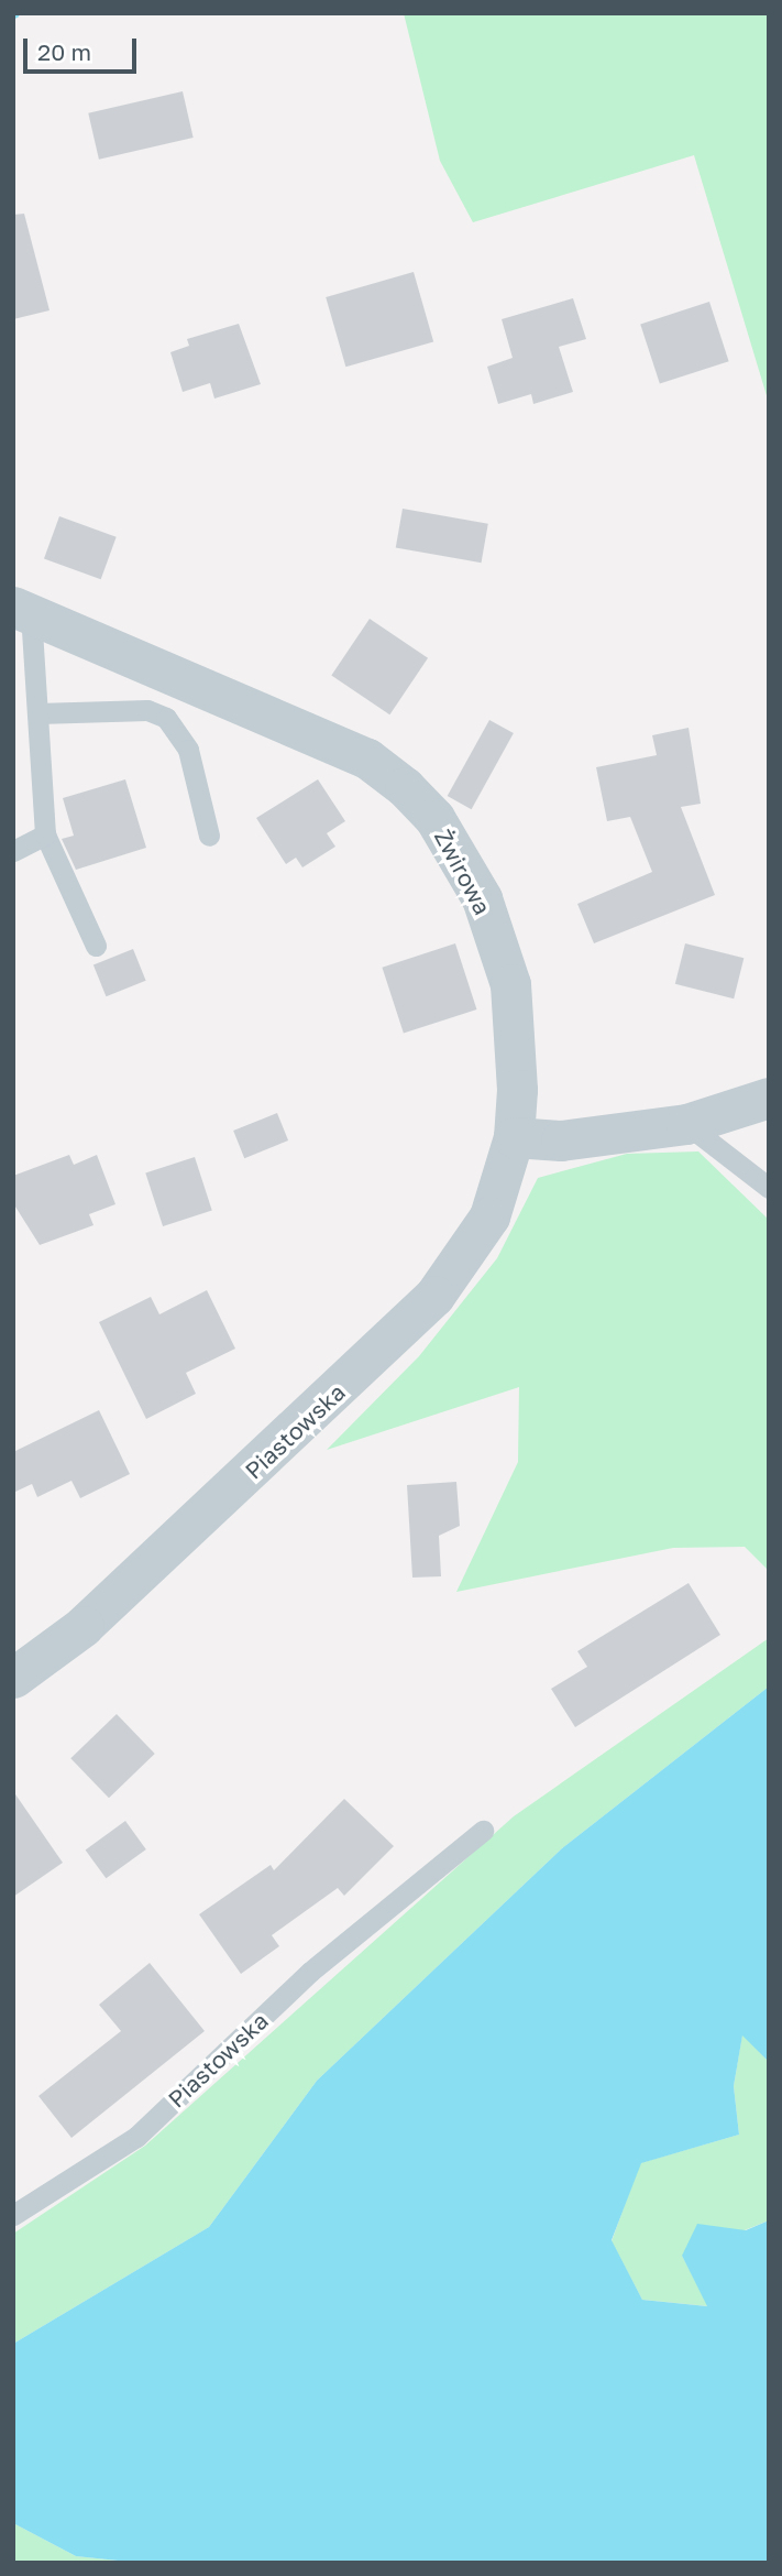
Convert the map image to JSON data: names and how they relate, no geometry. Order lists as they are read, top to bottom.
{
  "streets": {
    "street": ["Żwirowa", "Piastowska"]
  },
  "crossings": [
    ["Żwirowa", "Piastowska"]
  ],
  "scale_bar": "20 m"
}
